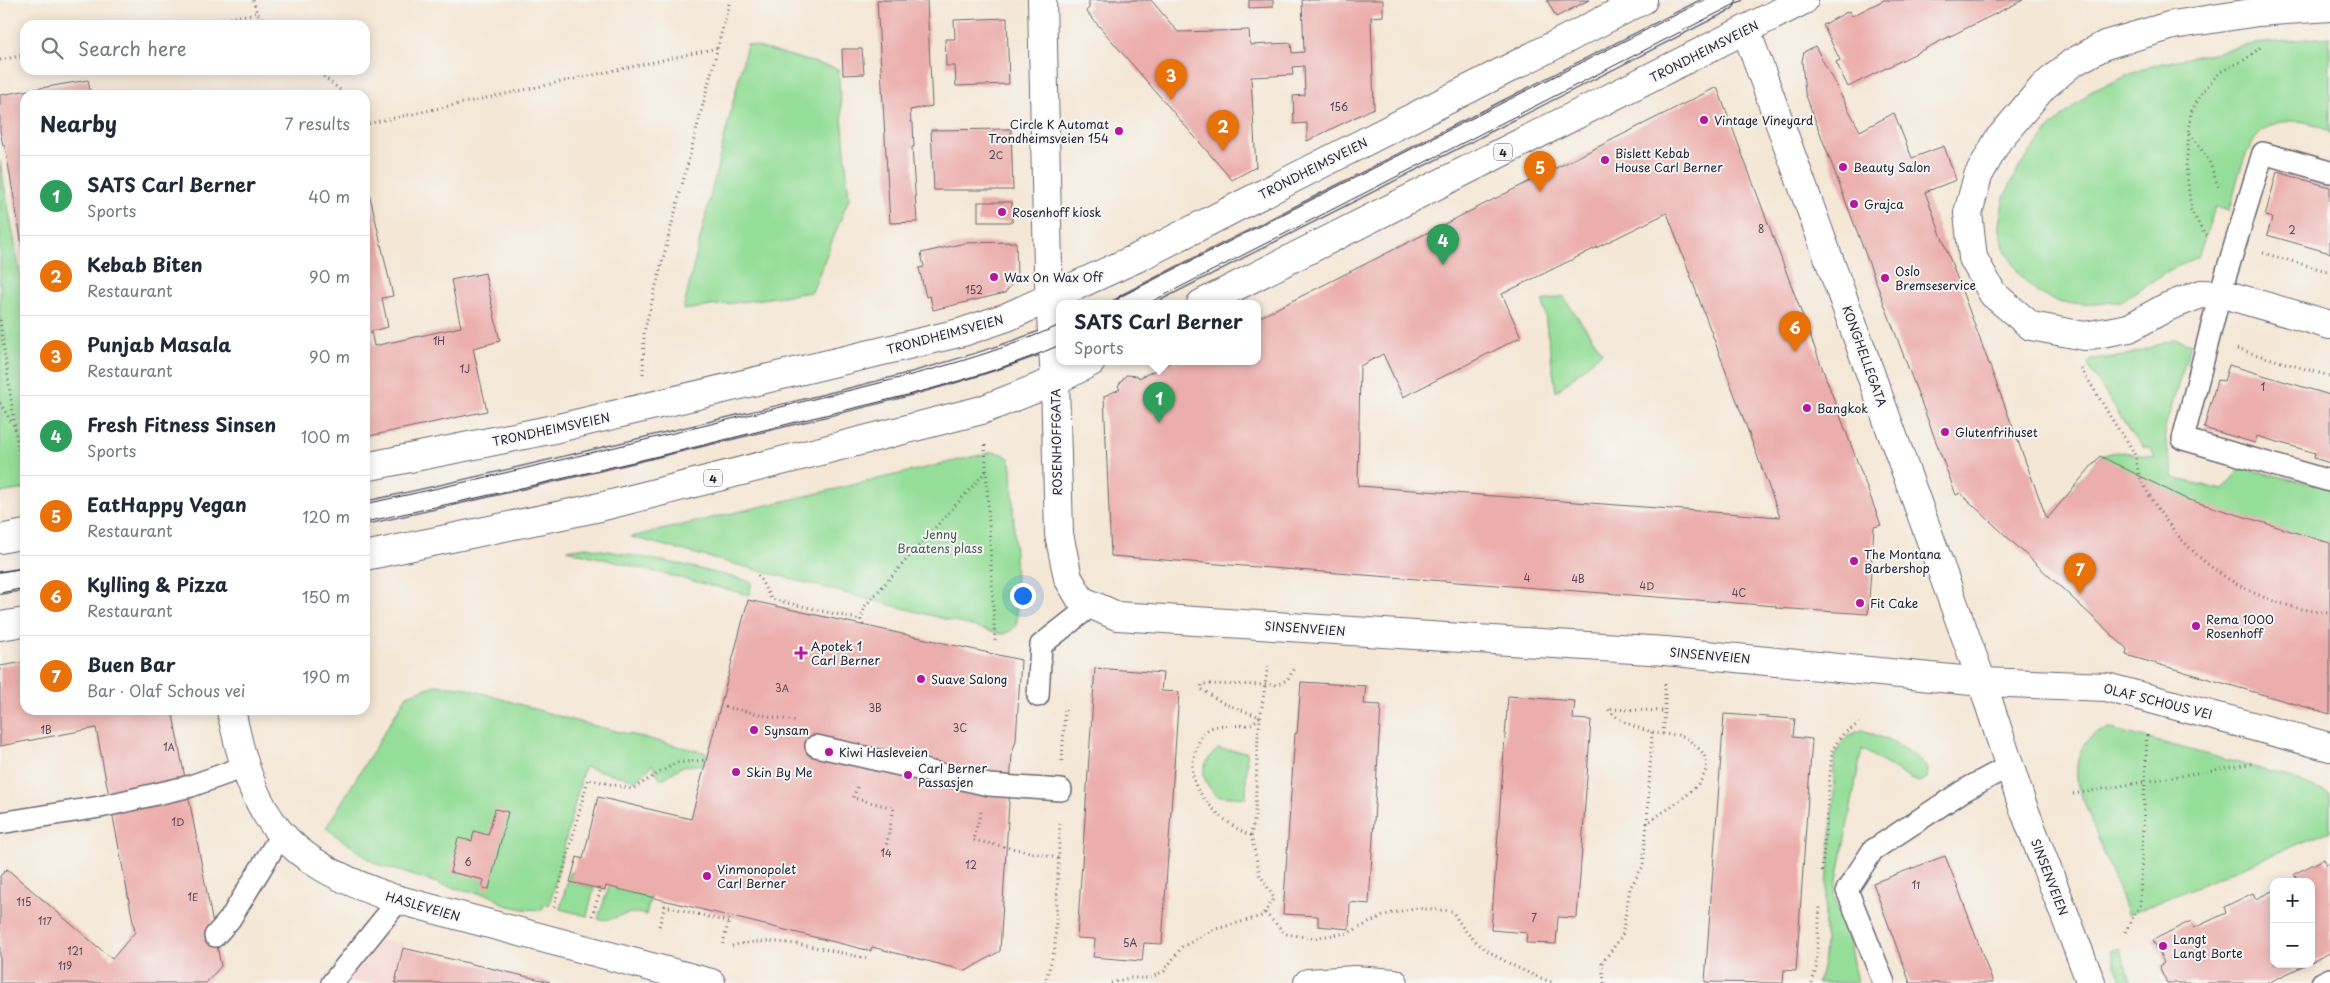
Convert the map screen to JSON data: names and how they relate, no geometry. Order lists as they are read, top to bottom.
{
  "streets": {
    "street": [
      "TRONDHEIMSVEIEN",
      "4",
      "KONGHELLEGATA",
      "ROSENHOFFGATA",
      "SINSENVEIEN",
      "OLAF SCHOUS VEI",
      "HASLEVEIEN"
    ]
  },
  "crossings": [
    ["TRONDHEIMSVEIEN", "KONGHELLEGATA"],
    ["TRONDHEIMSVEIEN", "ROSENHOFFGATA"],
    ["4", "ROSENHOFFGATA"],
    ["KONGHELLEGATA", "SINSENVEIEN"],
    ["KONGHELLEGATA", "OLAF SCHOUS VEI"],
    ["ROSENHOFFGATA", "SINSENVEIEN"],
    ["SINSENVEIEN", "OLAF SCHOUS VEI"]
  ],
  "parks": ["Jenny Braatens plass"],
  "places": {
    "other": [
      "Vintage Vineyard",
      "Circle K Automat Trondheimsveien 154",
      "Bislett Kebab House Carl Berner",
      "Beauty Salon",
      "Grajca",
      "Rosenhoff kiosk",
      "Wax On Wax Off",
      "Oslo Bremseservice",
      "Bangkok",
      "Glutenfrihuset",
      "The Montana Barbershop",
      "Fit Cake",
      "Rema 1000 Rosenhoff",
      "Suave Salong",
      "Synsam",
      "Kiwi Hasleveien",
      "Skin By Me",
      "Carl Berner Passasjen",
      "Vinmonopolet Carl Berner",
      "Langt Langt Borte"
    ],
    "health": ["Apotek 1 Carl Berner"]
  },
  "house_numbers": [
    "156",
    "2C",
    "8",
    "2",
    "152",
    "1H",
    "1J",
    "1",
    "4",
    "4B",
    "4D",
    "4C",
    "3A",
    "3B",
    "3C",
    "1B",
    "1A",
    "1D",
    "14",
    "6",
    "12",
    "11",
    "1E",
    "115",
    "7",
    "117",
    "5A",
    "121",
    "119"
  ],
  "page": {
    "search": "Search here",
    "pins": [
      "3",
      "2",
      "5",
      "4",
      "6",
      "1",
      "7"
    ],
    "heading": ["Nearby", "7 results"],
    "list": [
      {
        "mark": "1",
        "name": "SATS Carl Berner",
        "note": "Sports",
        "value": "40 m"
      },
      {
        "mark": "2",
        "name": "Kebab Biten",
        "note": "Restaurant",
        "value": "90 m"
      },
      {
        "mark": "3",
        "name": "Punjab Masala",
        "note": "Restaurant",
        "value": "90 m"
      },
      {
        "mark": "4",
        "name": "Fresh Fitness Sinsen",
        "note": "Sports",
        "value": "100 m"
      },
      {
        "mark": "5",
        "name": "EatHappy Vegan",
        "note": "Restaurant",
        "value": "120 m"
      },
      {
        "mark": "6",
        "name": "Kylling & Pizza",
        "note": "Restaurant",
        "value": "150 m"
      },
      {
        "mark": "7",
        "name": "Buen Bar",
        "note": "Bar · Olaf Schous vei",
        "value": "190 m"
      }
    ],
    "popup": ["SATS Carl Berner", "Sports"],
    "map_buttons": ["+", "−"]
  }
}
